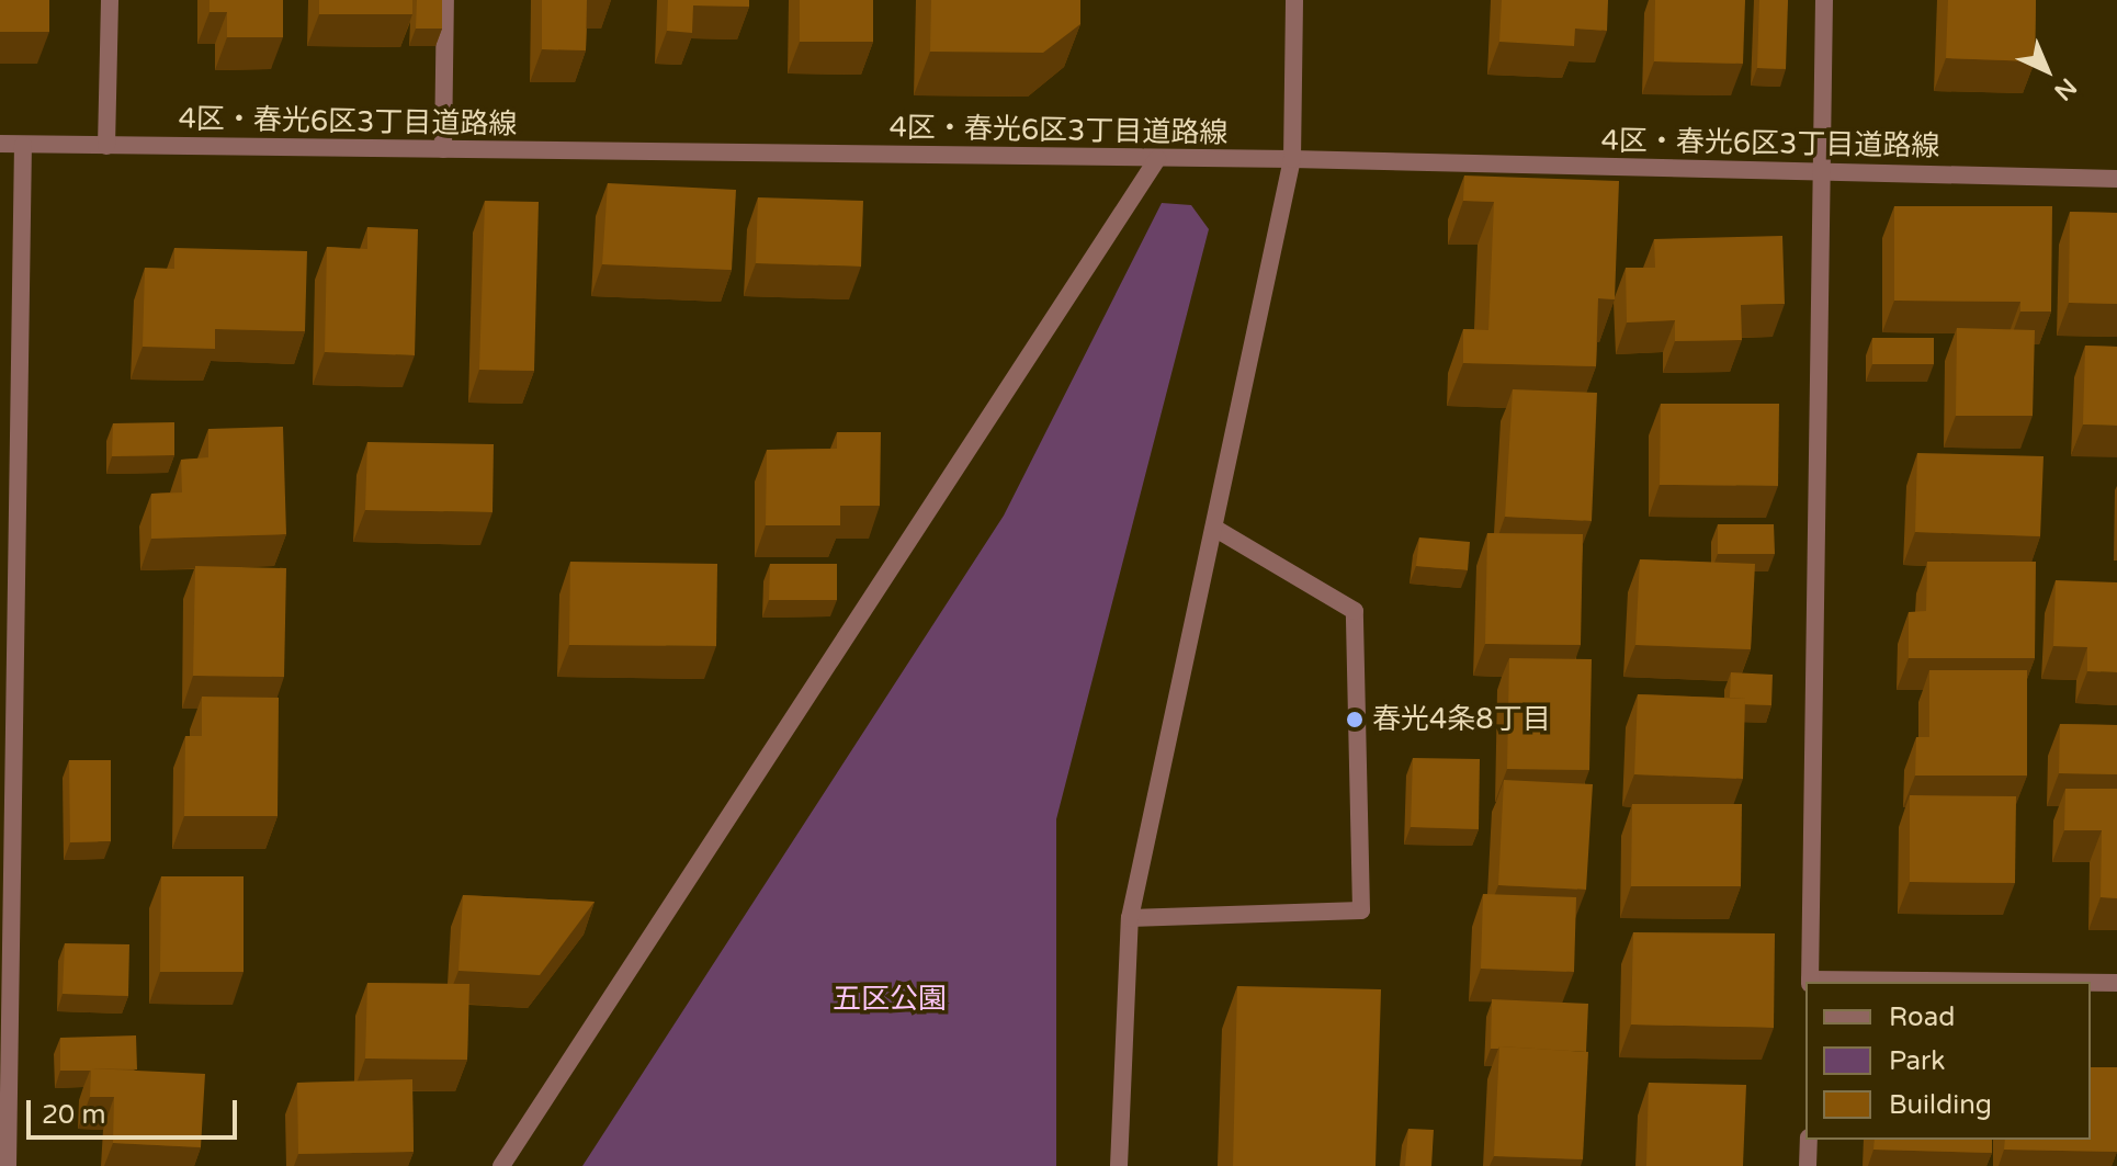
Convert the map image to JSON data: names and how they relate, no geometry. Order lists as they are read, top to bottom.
{
  "streets": {
    "street": ["4区・春光6区3丁目道路線"]
  },
  "parks": ["五区公園"],
  "places": ["春光4条8丁目"],
  "legend": ["Road", "Park", "Building"],
  "scale_bar": "20 m",
  "north": "bottom right"
}
